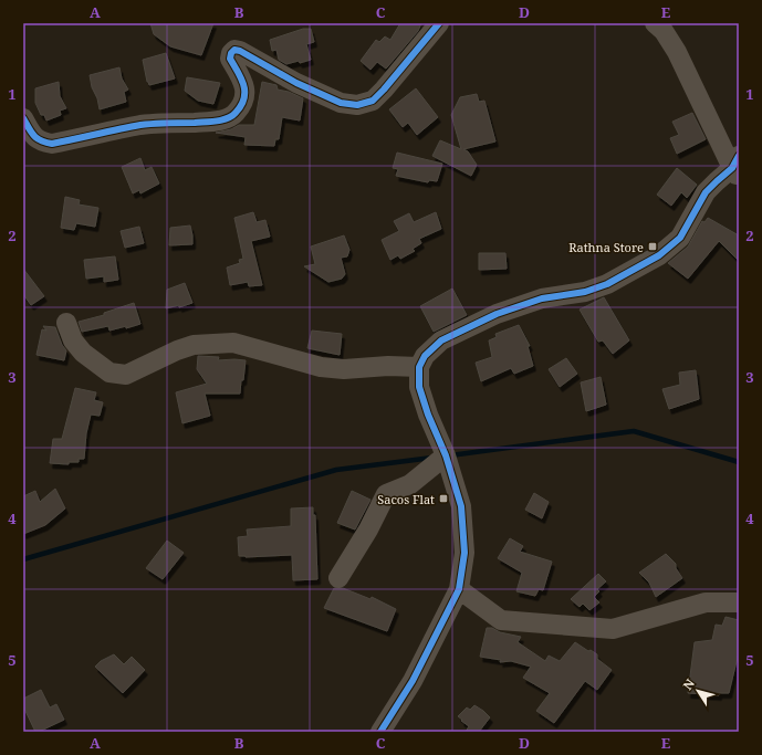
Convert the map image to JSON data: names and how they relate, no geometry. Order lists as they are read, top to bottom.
{
  "places": {
    "transit": ["Rathna Store", "Sacos Flat"]
  },
  "north": "top left",
  "grid": {
    "columns": [
      "A",
      "B",
      "C",
      "D",
      "E"
    ],
    "rows": [
      "1",
      "2",
      "3",
      "4",
      "5"
    ]
  }
}
